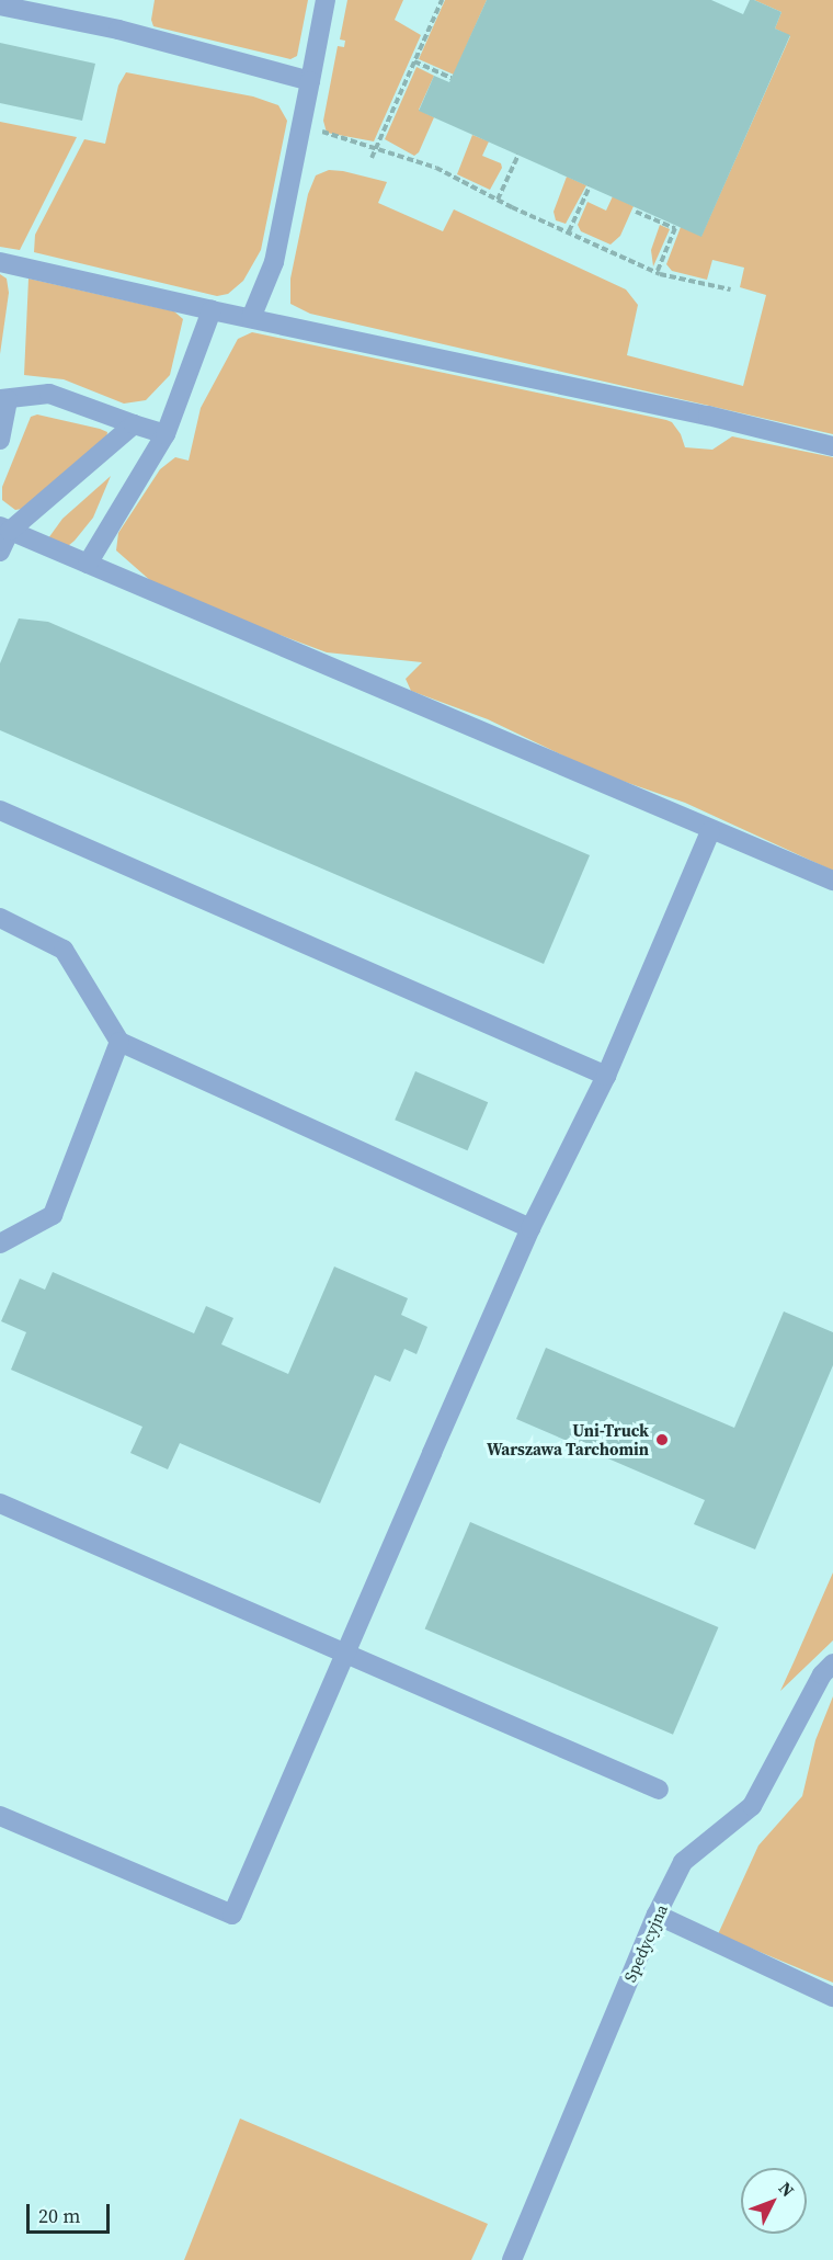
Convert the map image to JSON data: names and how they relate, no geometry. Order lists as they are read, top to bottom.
{
  "streets": {
    "street": ["Spedycyjna"]
  },
  "places": ["Uni-Truck Warszawa Tarchomin"],
  "scale_bar": "20 m",
  "north": "top right"
}
